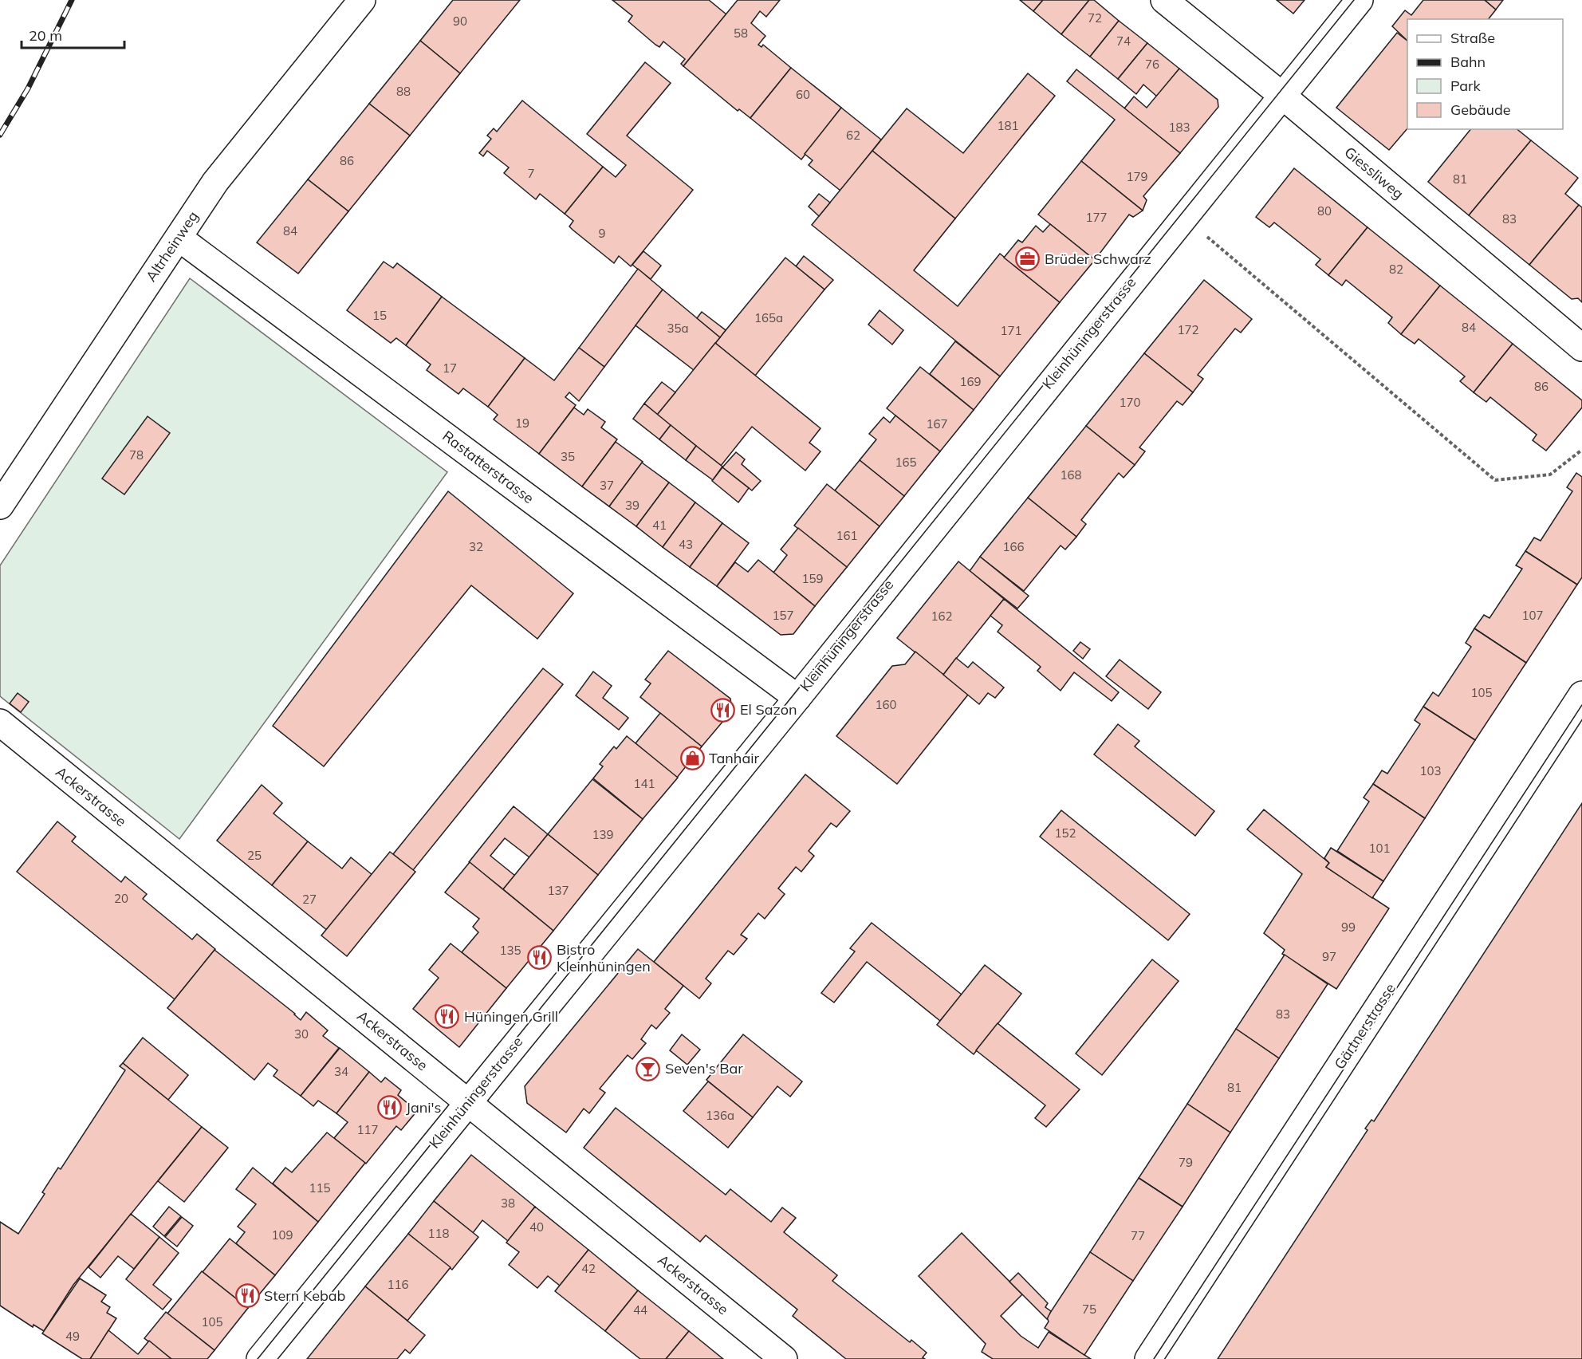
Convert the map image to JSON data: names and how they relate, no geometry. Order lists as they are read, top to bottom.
{
  "streets": {
    "street": [
      "Giessliweg",
      "Altrheinweg",
      "Kleinhüningerstrasse",
      "Rastatterstrasse",
      "Ackerstrasse",
      "Gärtnerstrasse"
    ]
  },
  "crossings": [
    ["Giessliweg", "Kleinhüningerstrasse"],
    ["Altrheinweg", "Rastatterstrasse"],
    ["Kleinhüningerstrasse", "Rastatterstrasse"],
    ["Kleinhüningerstrasse", "Ackerstrasse"]
  ],
  "places": {
    "office": ["Brüder Schwarz"],
    "restaurant": [
      "El Sazon",
      "Bistro Kleinhüningen",
      "Hüningen Grill",
      "Jani's",
      "Stern Kebab"
    ],
    "shop": ["Tanhair"],
    "bar": ["Seven's Bar"]
  },
  "house_numbers": [
    "72",
    "90",
    "58",
    "74",
    "76",
    "88",
    "60",
    "181",
    "183",
    "62",
    "86",
    "7",
    "179",
    "81",
    "80",
    "177",
    "83",
    "84",
    "9",
    "82",
    "15",
    "165a",
    "84",
    "35a",
    "172",
    "171",
    "17",
    "169",
    "86",
    "170",
    "19",
    "167",
    "78",
    "35",
    "165",
    "168",
    "37",
    "39",
    "41",
    "161",
    "43",
    "32",
    "166",
    "159",
    "157",
    "107",
    "162",
    "105",
    "160",
    "103",
    "141",
    "152",
    "139",
    "101",
    "25",
    "137",
    "20",
    "27",
    "99",
    "135",
    "97",
    "83",
    "30",
    "34",
    "81",
    "136a",
    "117",
    "79",
    "115",
    "38",
    "40",
    "118",
    "109",
    "77",
    "42",
    "116",
    "75",
    "44",
    "105",
    "49"
  ],
  "legend": [
    "Straße",
    "Bahn",
    "Park",
    "Gebäude"
  ],
  "scale_bar": "20 m"
}
